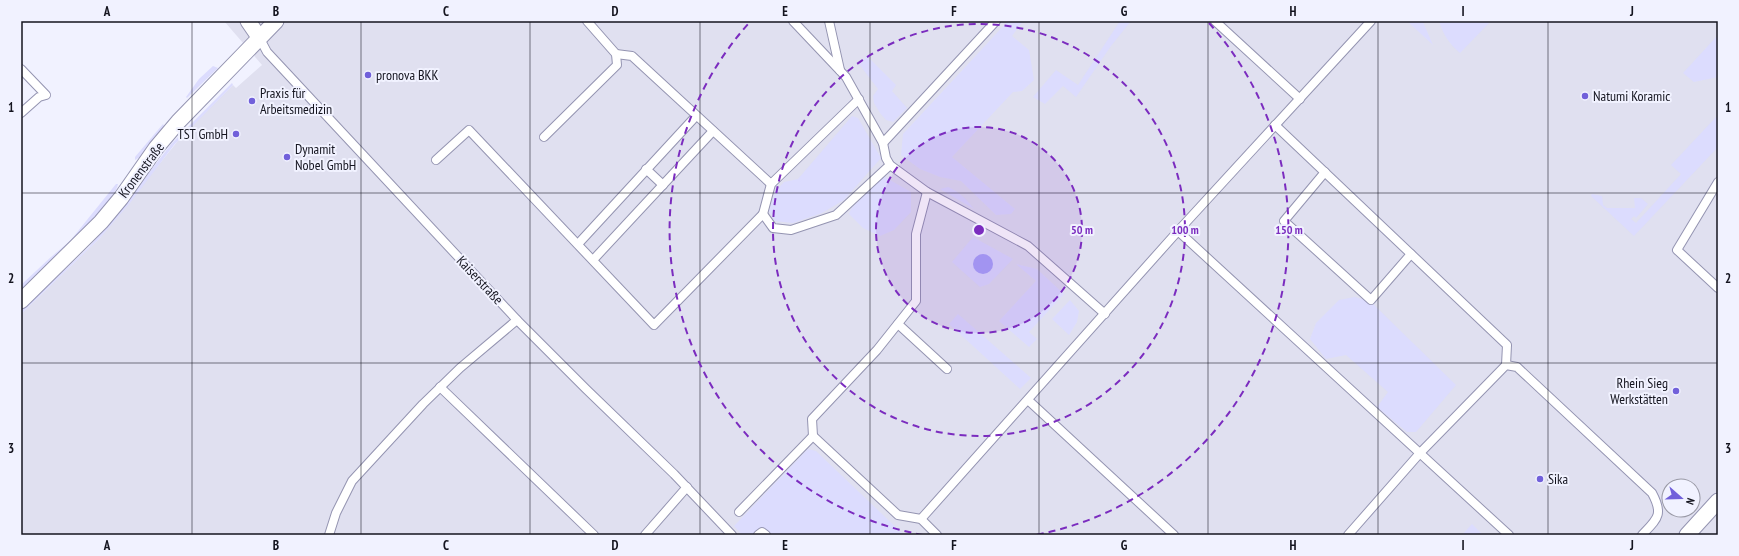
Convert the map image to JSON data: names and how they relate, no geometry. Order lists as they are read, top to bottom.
{
  "streets": {
    "street": ["Kronenstraße", "Kaiserstraße"]
  },
  "crossings": [
    ["Kronenstraße", "Kaiserstraße"]
  ],
  "places": [
    "pronova BKK",
    "Natumi Koramic",
    "Praxis für Arbeitsmedizin",
    "TST GmbH",
    "Dynamit Nobel GmbH",
    "Rhein Sieg Werkstätten",
    "Sika"
  ],
  "north": "right",
  "grid": {
    "columns": [
      "A",
      "B",
      "C",
      "D",
      "E",
      "F",
      "G",
      "H",
      "I",
      "J"
    ],
    "rows": ["1", "2", "3"]
  },
  "rings": ["50 m", "100 m", "150 m"]
}
